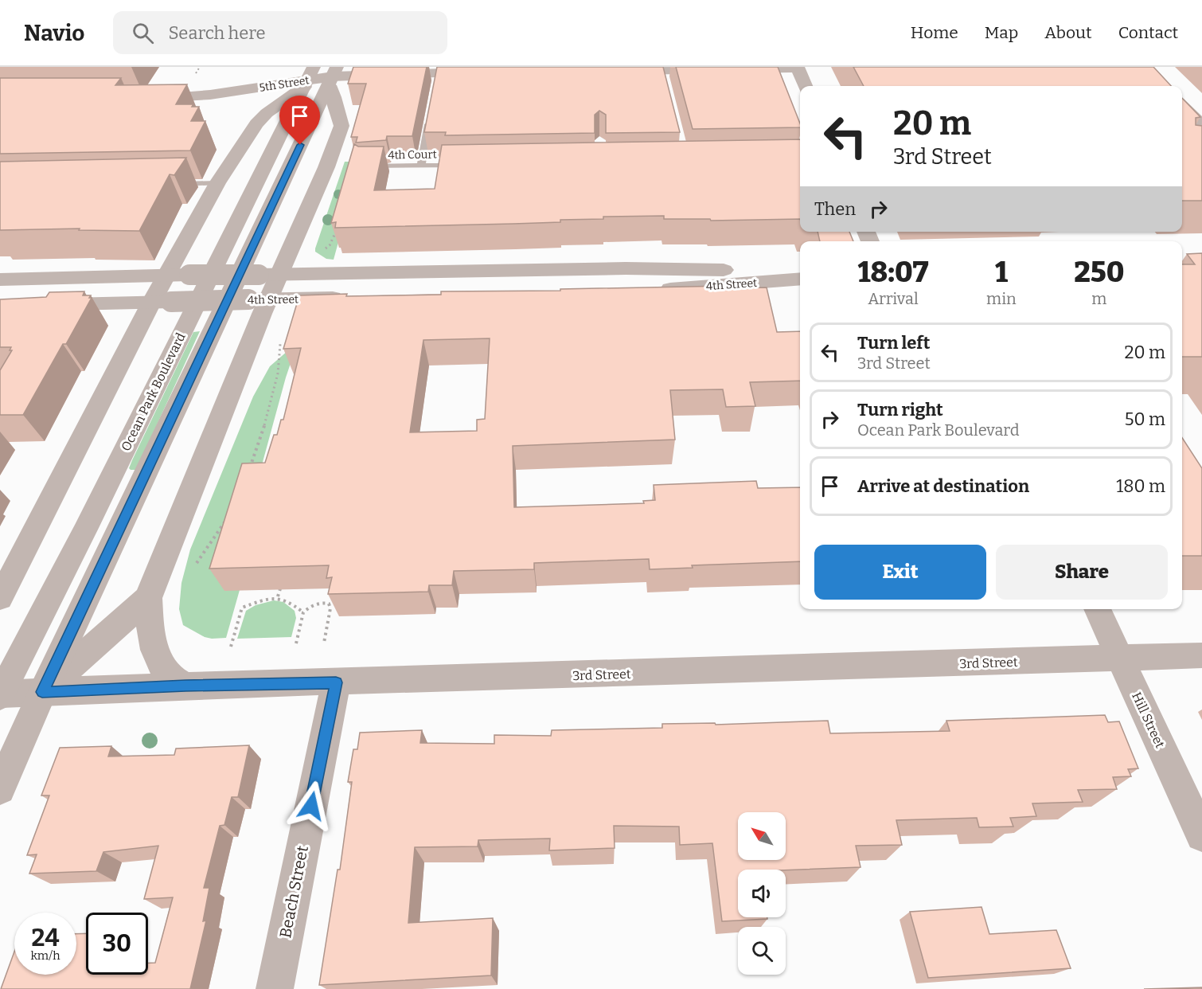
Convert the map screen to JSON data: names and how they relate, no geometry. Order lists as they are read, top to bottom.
{
  "streets": {
    "street": [
      "5th Street",
      "4th Street",
      "Ocean Park Boulevard",
      "3rd Street",
      "Hill Street",
      "Beach Street"
    ],
    "lane": ["4th Court"]
  },
  "crossings": [
    ["5th Street", "Ocean Park Boulevard"],
    ["4th Street", "Ocean Park Boulevard"],
    ["Ocean Park Boulevard", "3rd Street"],
    ["3rd Street", "Hill Street"],
    ["3rd Street", "Beach Street"]
  ],
  "north": "top left",
  "page": {
    "header": "Navio",
    "search": "Search here",
    "nav": [
      "Home",
      "Map",
      "About",
      "Contact"
    ],
    "turn": ["20 m", "3rd Street"],
    "then": "Then",
    "eta": [
      "18:07",
      "Arrival",
      "1",
      "min",
      "250",
      "m"
    ],
    "list": [
      {
        "name": "Turn left",
        "note": "3rd Street",
        "value": "20 m"
      },
      {
        "name": "Turn right",
        "note": "Ocean Park Boulevard",
        "value": "50 m"
      },
      {
        "name": "Arrive at destination",
        "value": "180 m"
      }
    ],
    "buttons": ["Exit", "Share"],
    "speed": "24 km/h",
    "limit": "30"
  }
}
